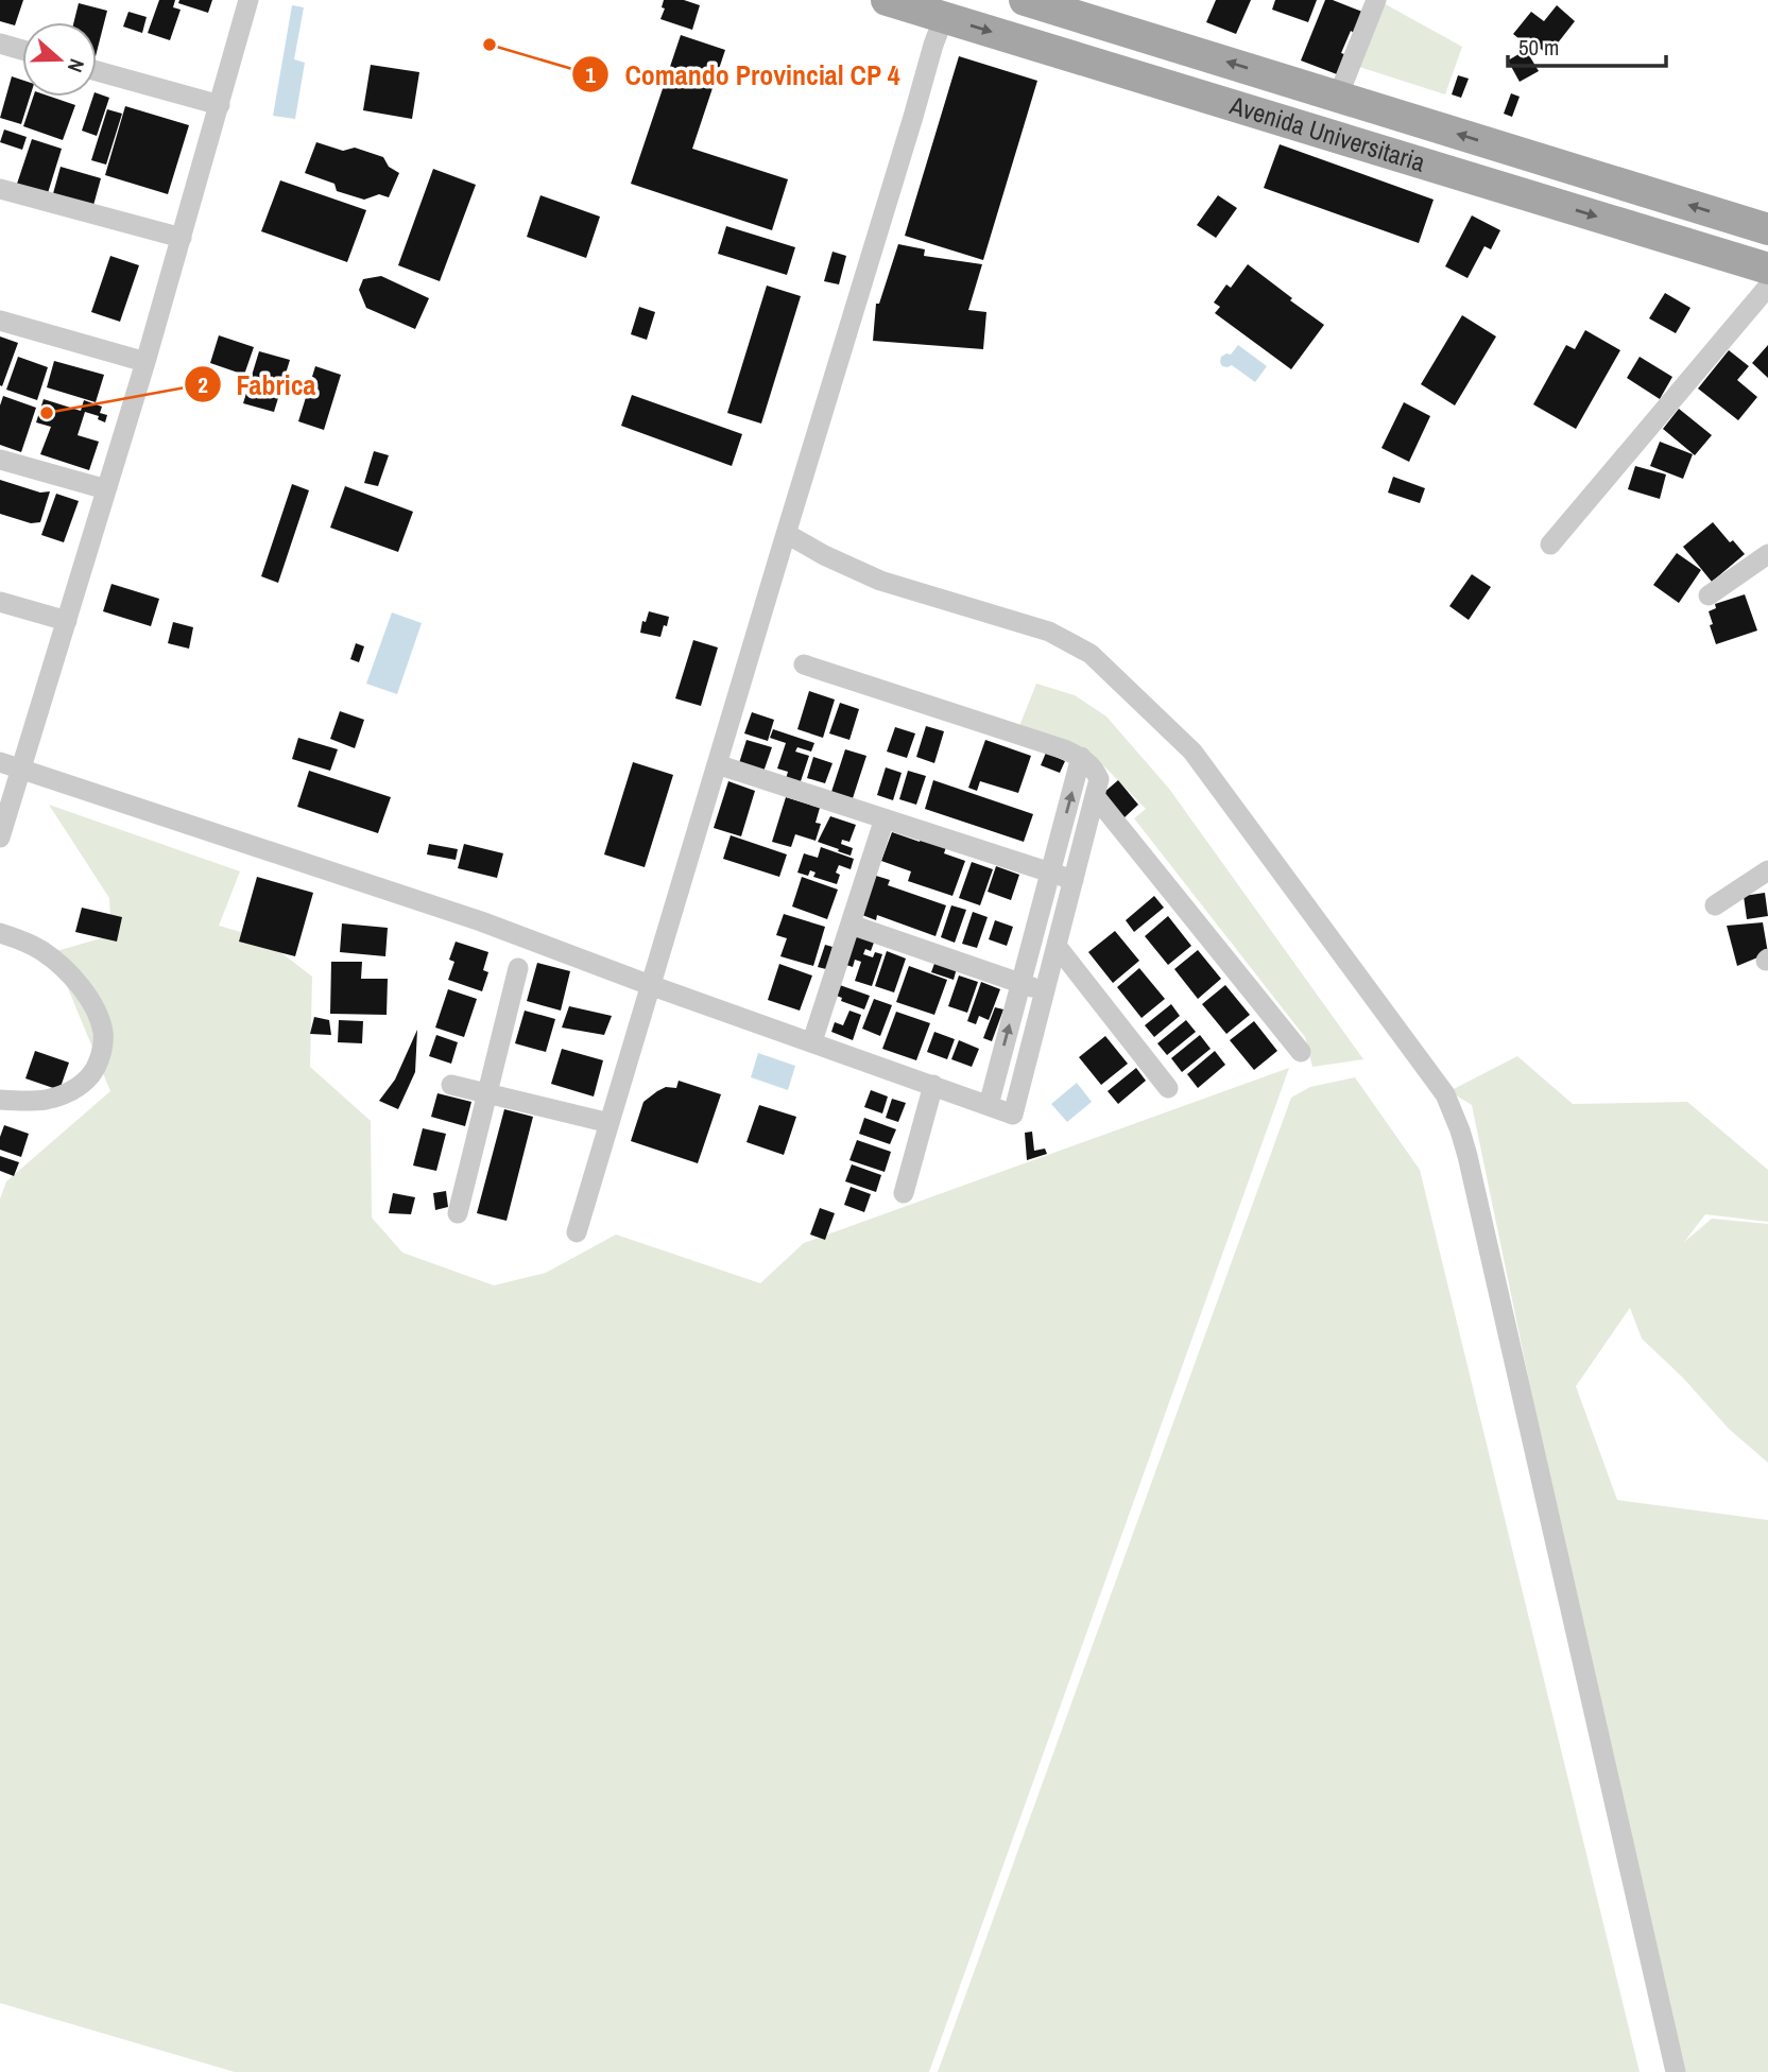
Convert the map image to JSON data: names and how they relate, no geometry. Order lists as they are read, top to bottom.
{
  "streets": {
    "main road": ["Avenida Universitaria"]
  },
  "places": ["Comando Provincial CP 4", "Fabrica"],
  "scale_bar": "50 m",
  "north": "right"
}
